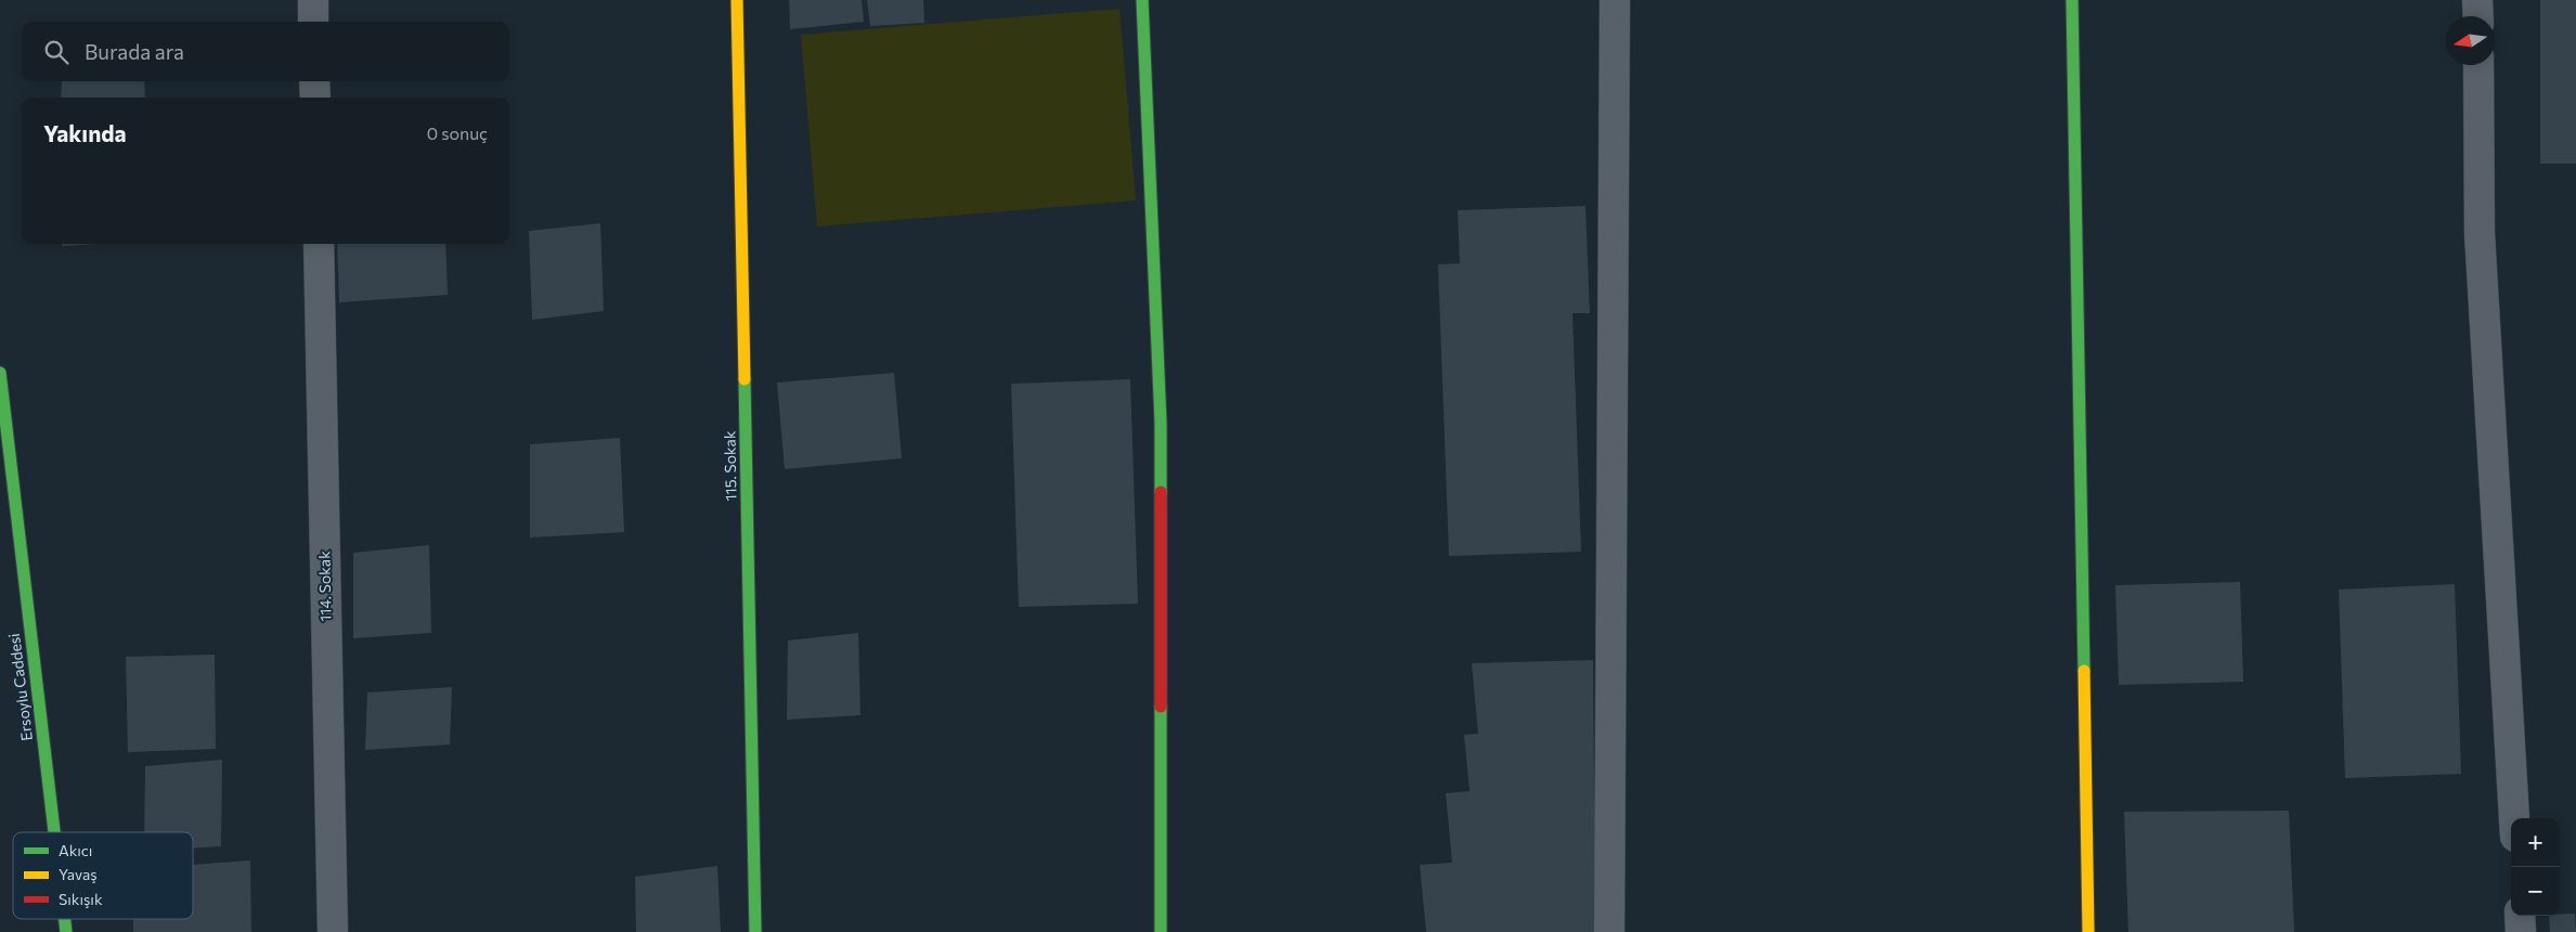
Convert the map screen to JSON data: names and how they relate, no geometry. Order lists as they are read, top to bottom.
{
  "streets": {
    "street": ["115. Sokak", "114. Sokak", "Ersoylu Caddesi"]
  },
  "legend": ["Akıcı", "Yavaş", "Sıkışık"],
  "north": "left",
  "page": {
    "search": "Burada ara",
    "heading": ["Yakında", "0 sonuç"],
    "map_buttons": ["+", "−"]
  }
}
